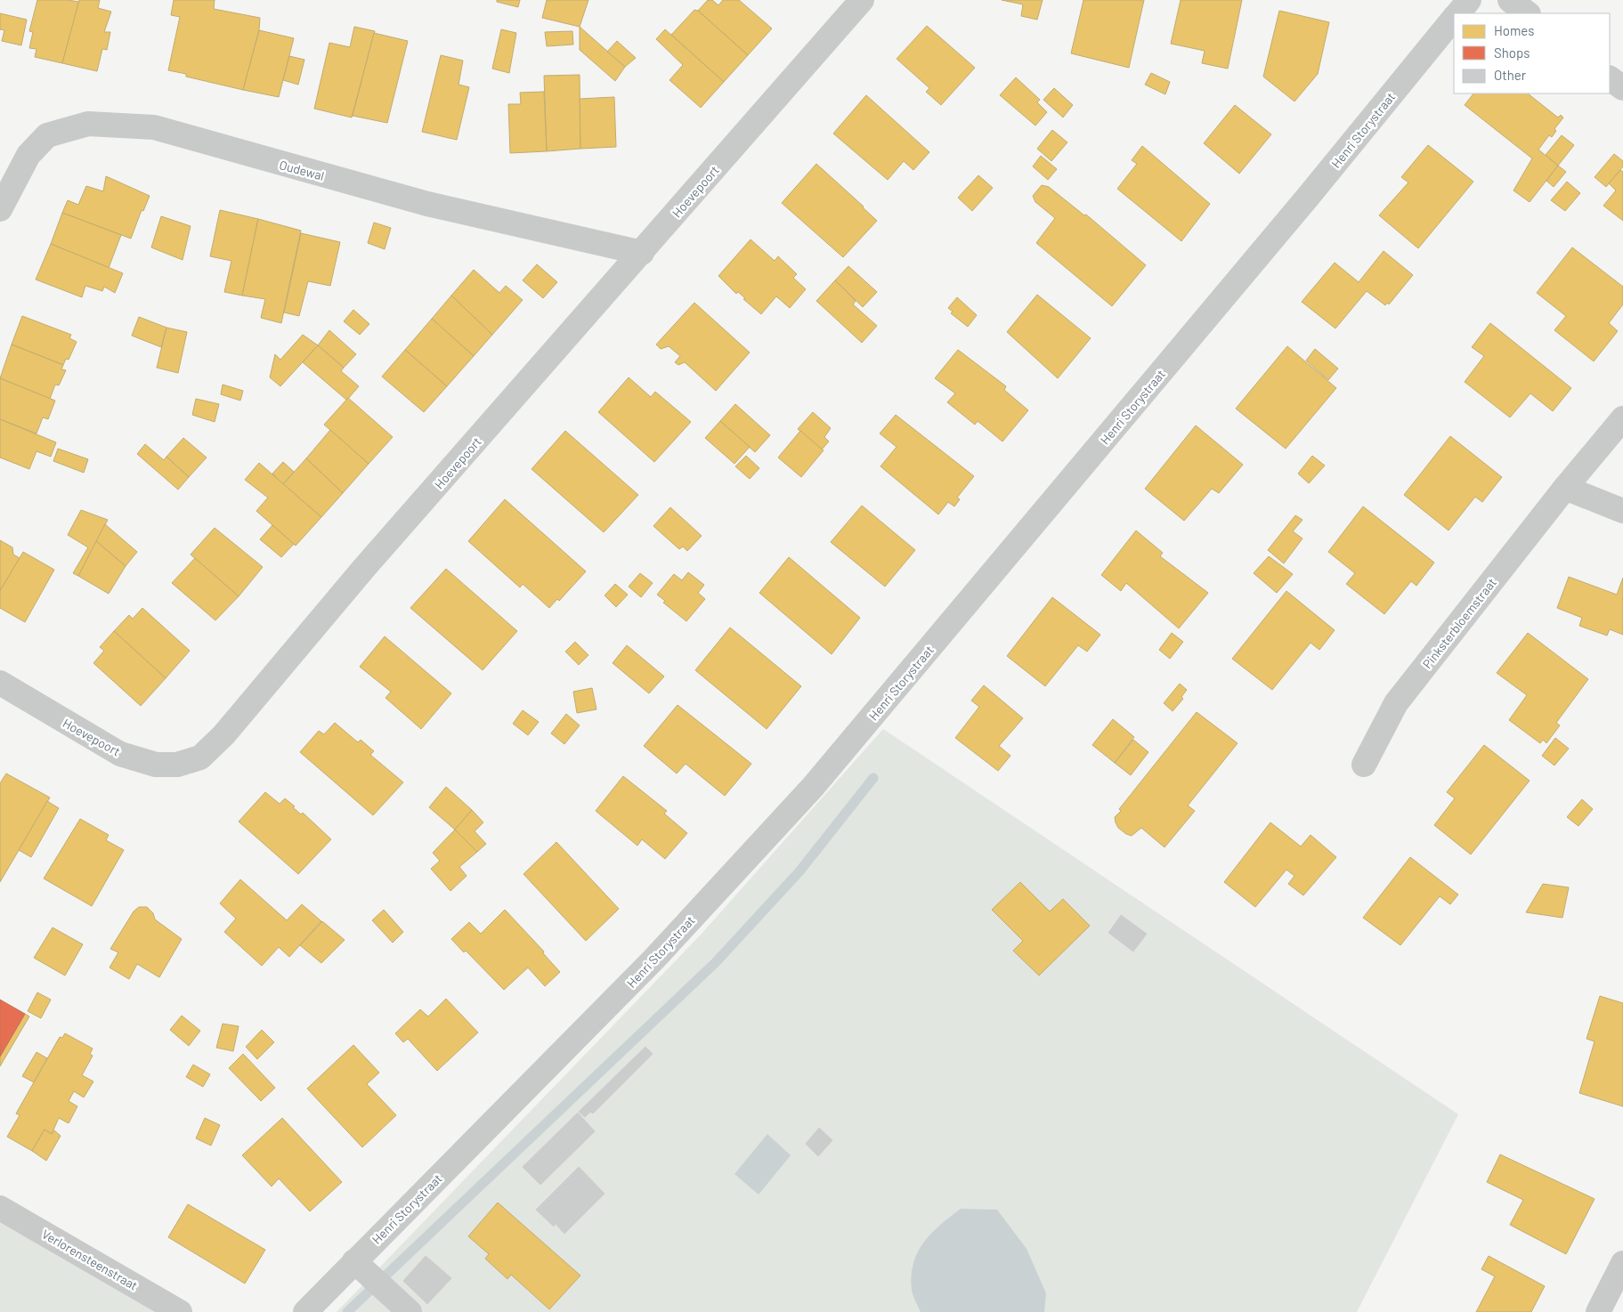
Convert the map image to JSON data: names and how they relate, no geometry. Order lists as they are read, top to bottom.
{
  "streets": {
    "street": [
      "Henri Storystraat",
      "Oudewal",
      "Hoevepoort",
      "Pinksterbloemstraat",
      "Verlorensteenstraat"
    ]
  },
  "crossings": [
    ["Oudewal", "Hoevepoort"]
  ],
  "legend": ["Homes", "Shops", "Other"]
}
